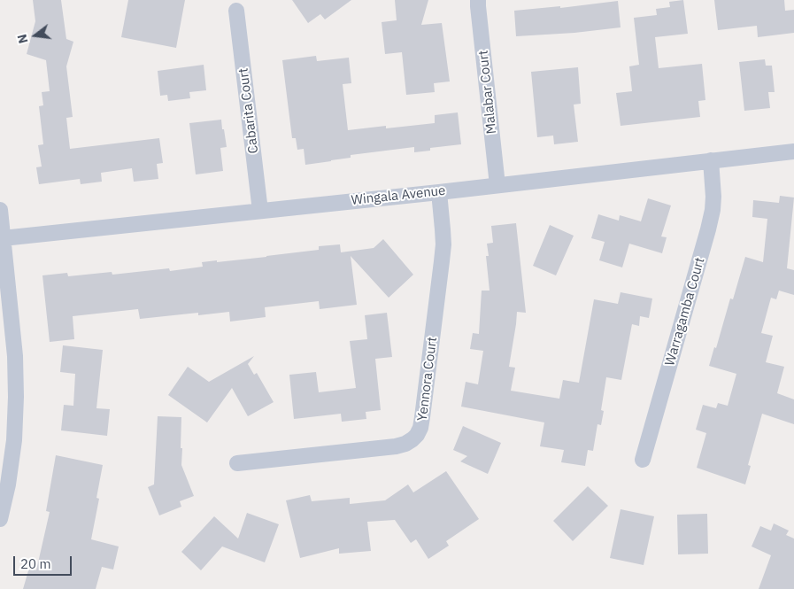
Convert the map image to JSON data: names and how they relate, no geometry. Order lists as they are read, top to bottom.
{
  "streets": {
    "street": [
      "Malabar Court",
      "Cabarita Court",
      "Wingala Avenue",
      "Warragamba Court",
      "Yennora Court"
    ]
  },
  "crossings": [
    ["Malabar Court", "Wingala Avenue"],
    ["Cabarita Court", "Wingala Avenue"],
    ["Wingala Avenue", "Warragamba Court"],
    ["Wingala Avenue", "Yennora Court"]
  ],
  "scale_bar": "20 m",
  "north": "left"
}
